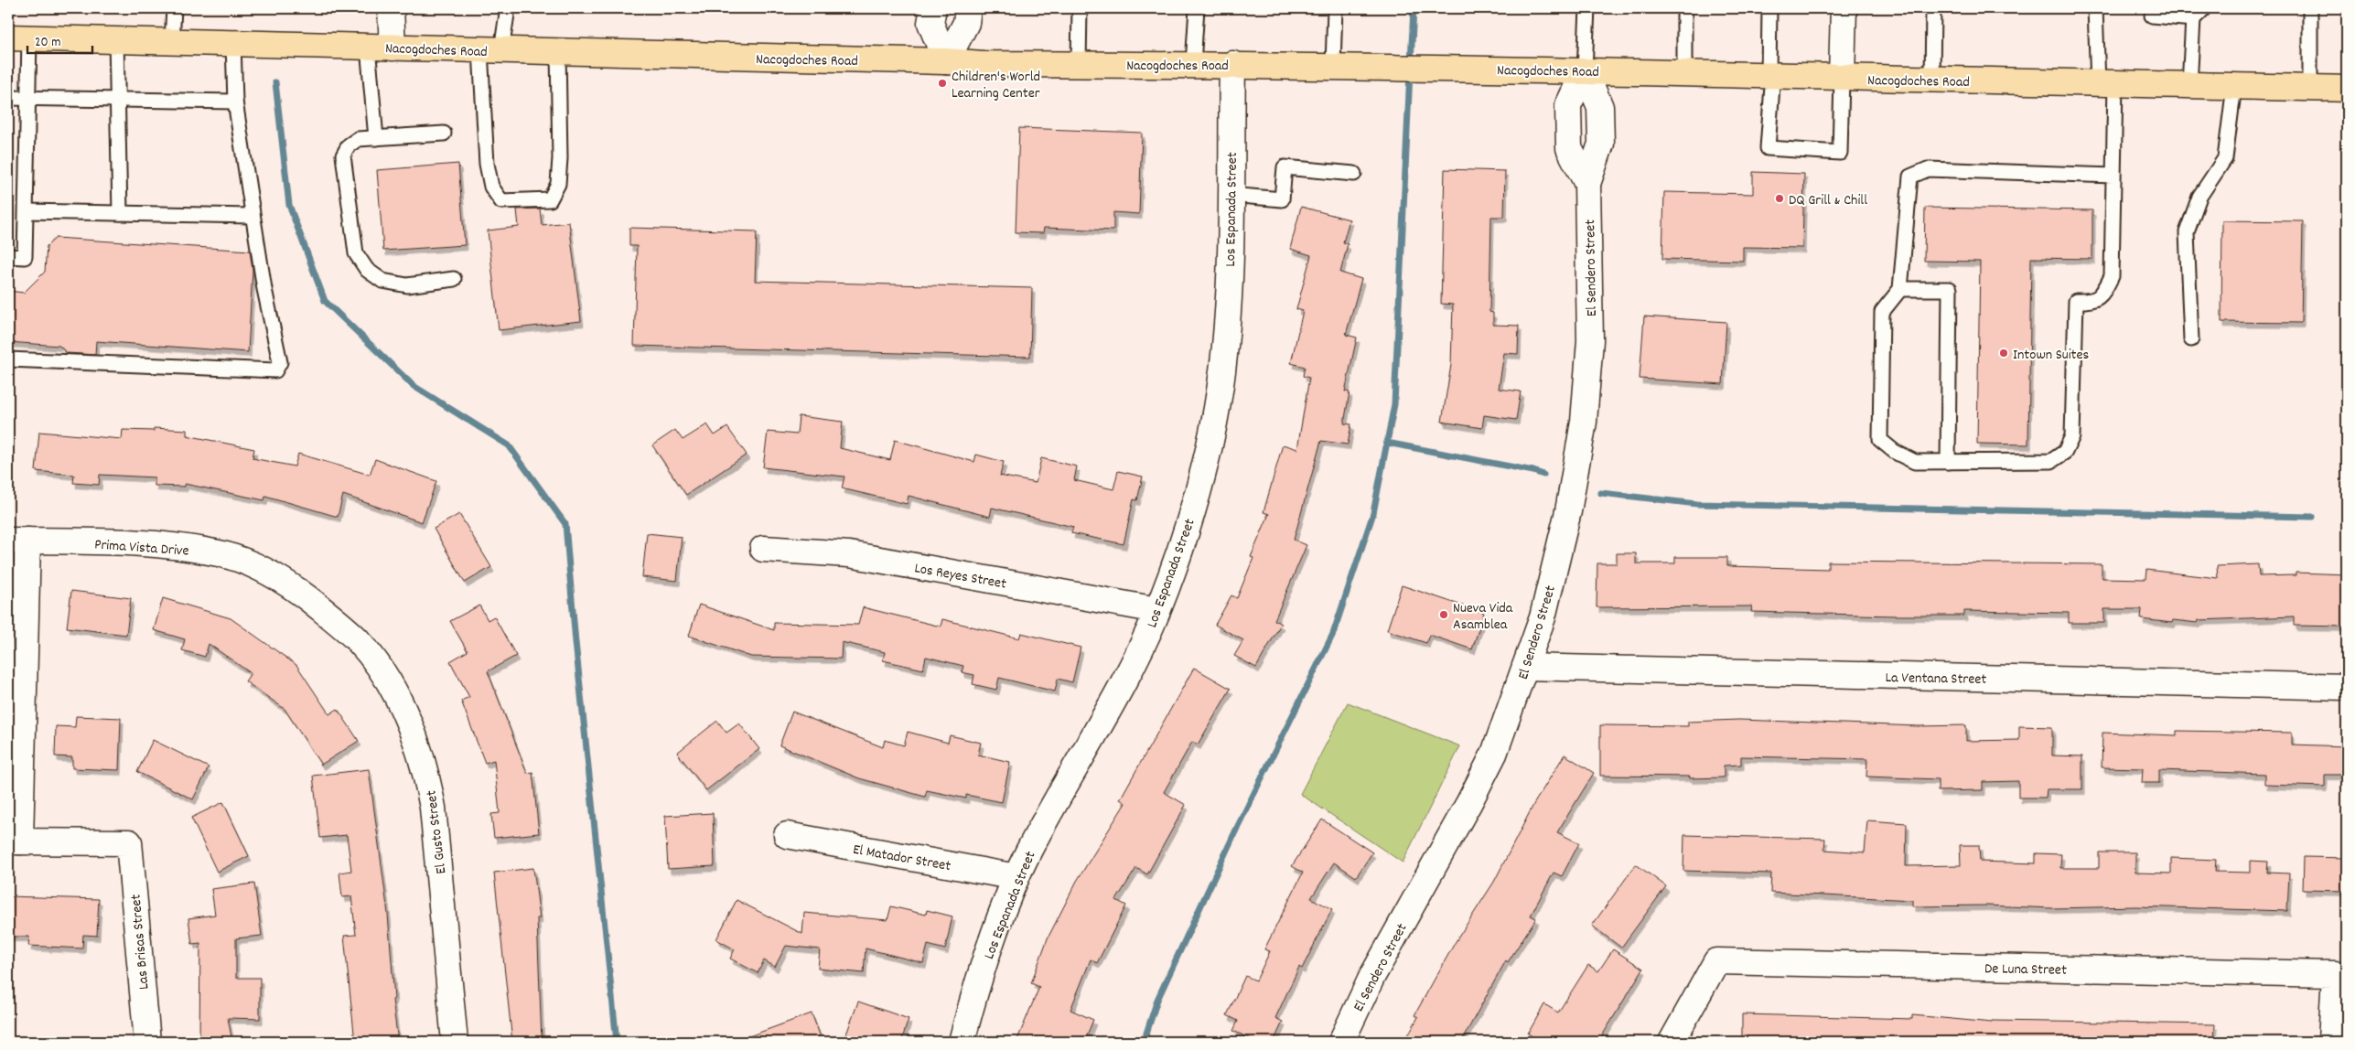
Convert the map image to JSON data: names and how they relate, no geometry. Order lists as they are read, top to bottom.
{
  "streets": {
    "main road": ["Nacogdoches Road"],
    "street": [
      "Los Espanada Street",
      "El Sendero Street",
      "Prima Vista Drive",
      "Los Reyes Street",
      "La Ventana Street",
      "El Gusto Street",
      "El Matador Street",
      "Las Brisas Street",
      "De Luna Street"
    ]
  },
  "crossings": [
    ["Nacogdoches Road", "Los Espanada Street"],
    ["Nacogdoches Road", "El Sendero Street"],
    ["Los Espanada Street", "Los Reyes Street"],
    ["Los Espanada Street", "El Matador Street"],
    ["El Sendero Street", "La Ventana Street"],
    ["Prima Vista Drive", "El Gusto Street"]
  ],
  "places": [
    "Children's World Learning Center",
    "DQ Grill & Chill",
    "Intown Suites",
    "Nueva Vida Asamblea"
  ],
  "scale_bar": "20 m"
}
